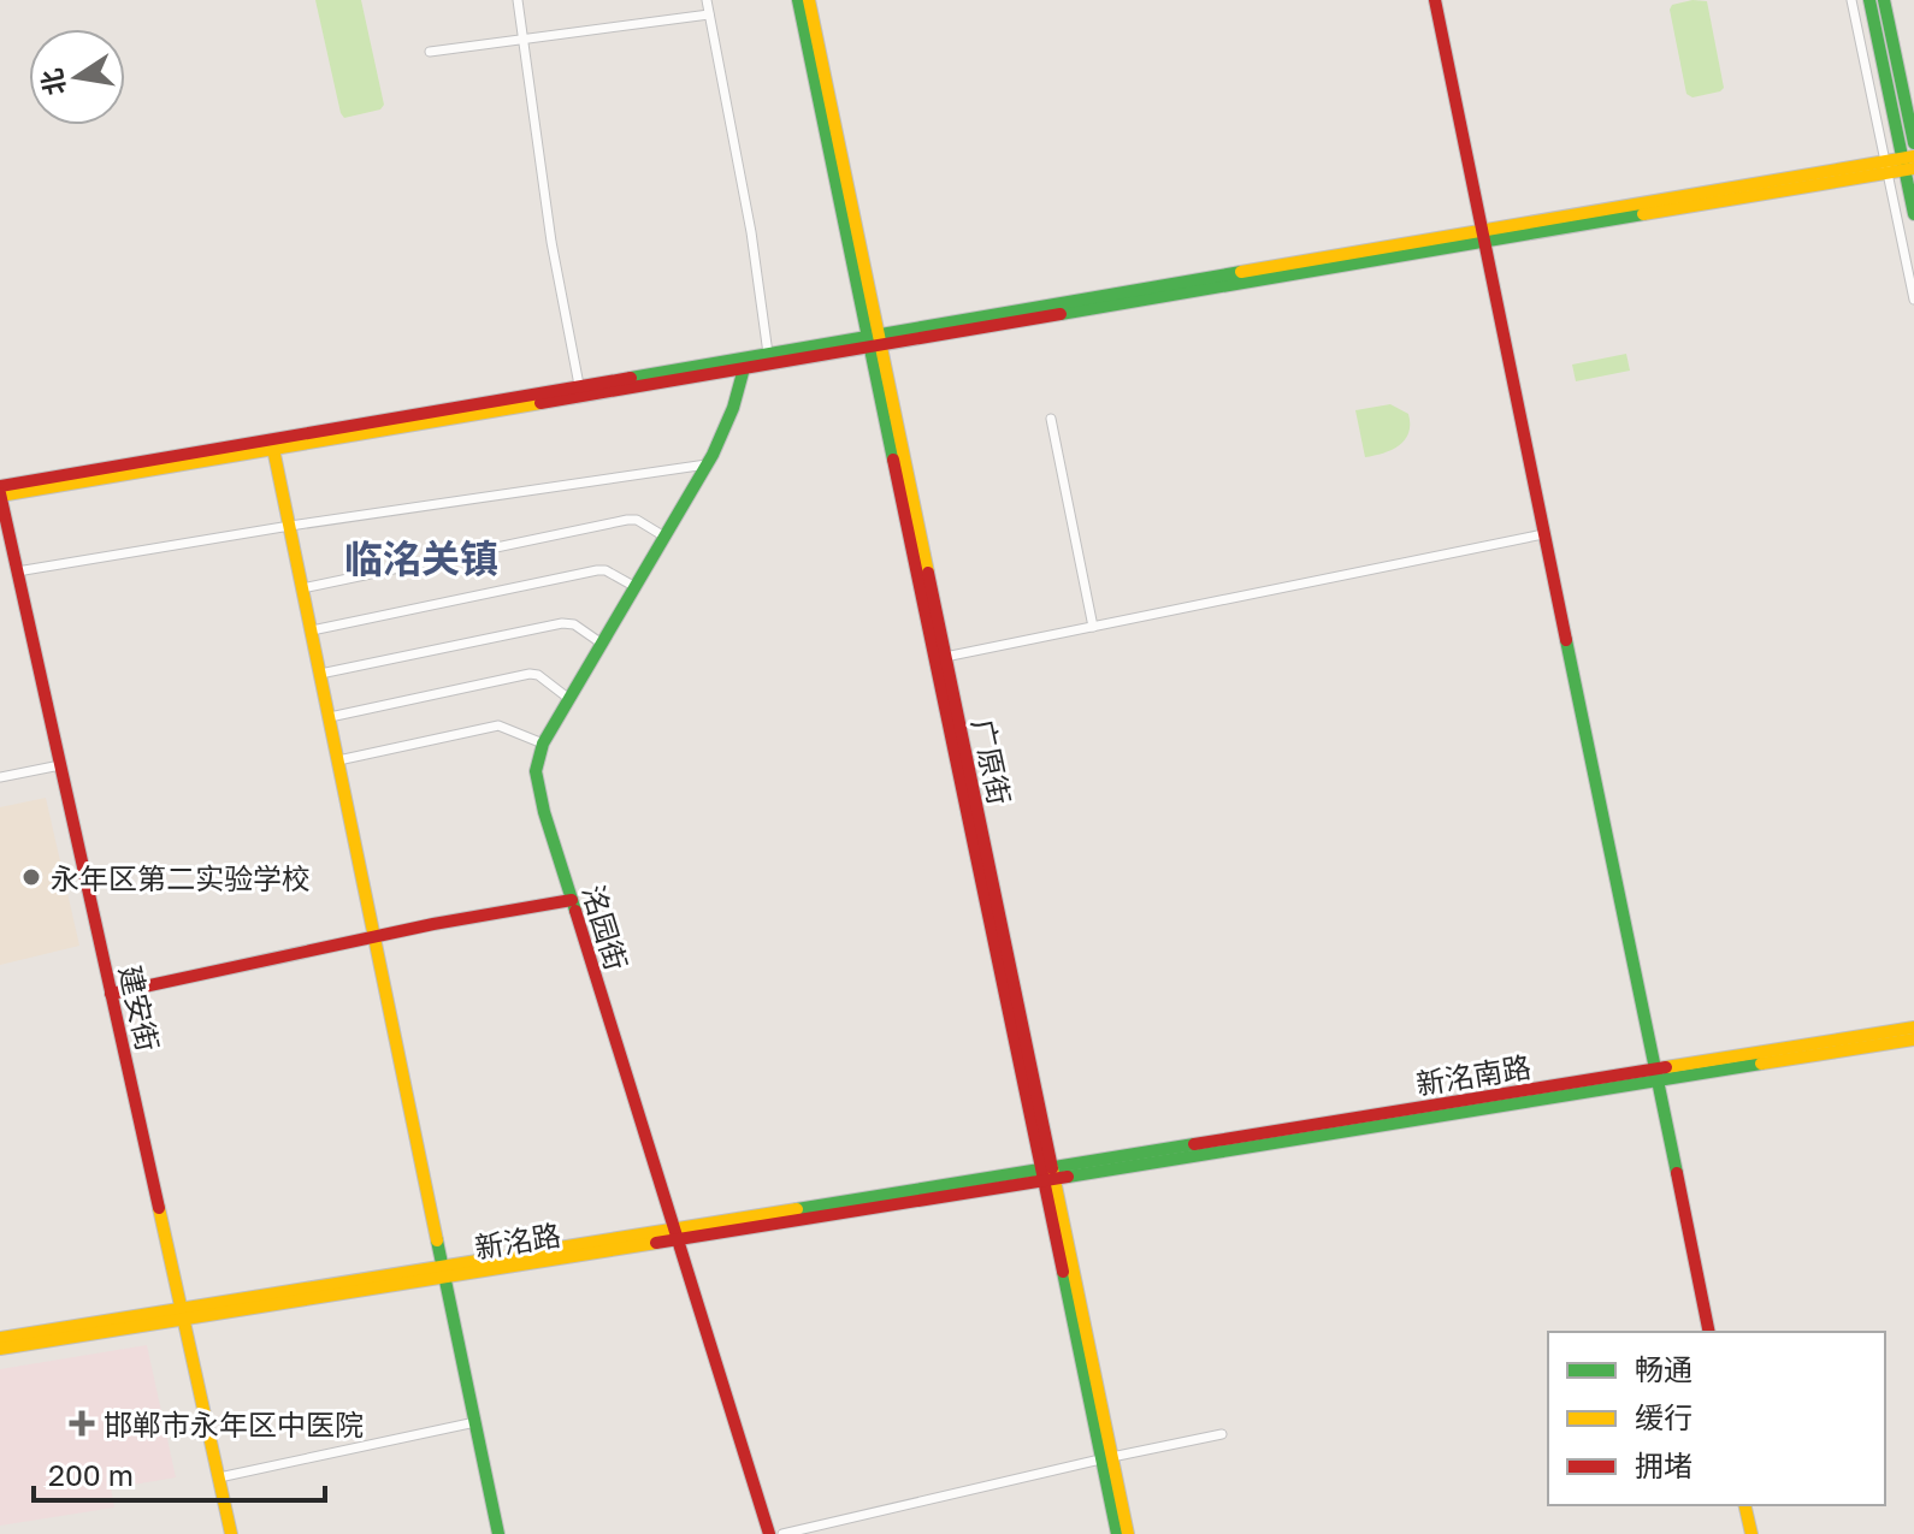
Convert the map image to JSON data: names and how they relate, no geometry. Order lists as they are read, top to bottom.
{
  "streets": {
    "street": [
      "广原街",
      "洺园街",
      "建安街",
      "新洺南路",
      "新洺路"
    ]
  },
  "crossings": [
    ["广原街", "新洺南路"],
    ["广原街", "新洺路"],
    ["洺园街", "新洺路"],
    ["建安街", "新洺路"],
    ["新洺南路", "新洺路"]
  ],
  "districts": ["临洺关镇"],
  "places": {
    "other": ["永年区第二实验学校"],
    "health": ["邯郸市永年区中医院"]
  },
  "legend": ["畅通", "缓行", "拥堵"],
  "scale_bar": "200 m",
  "north": "left"
}
